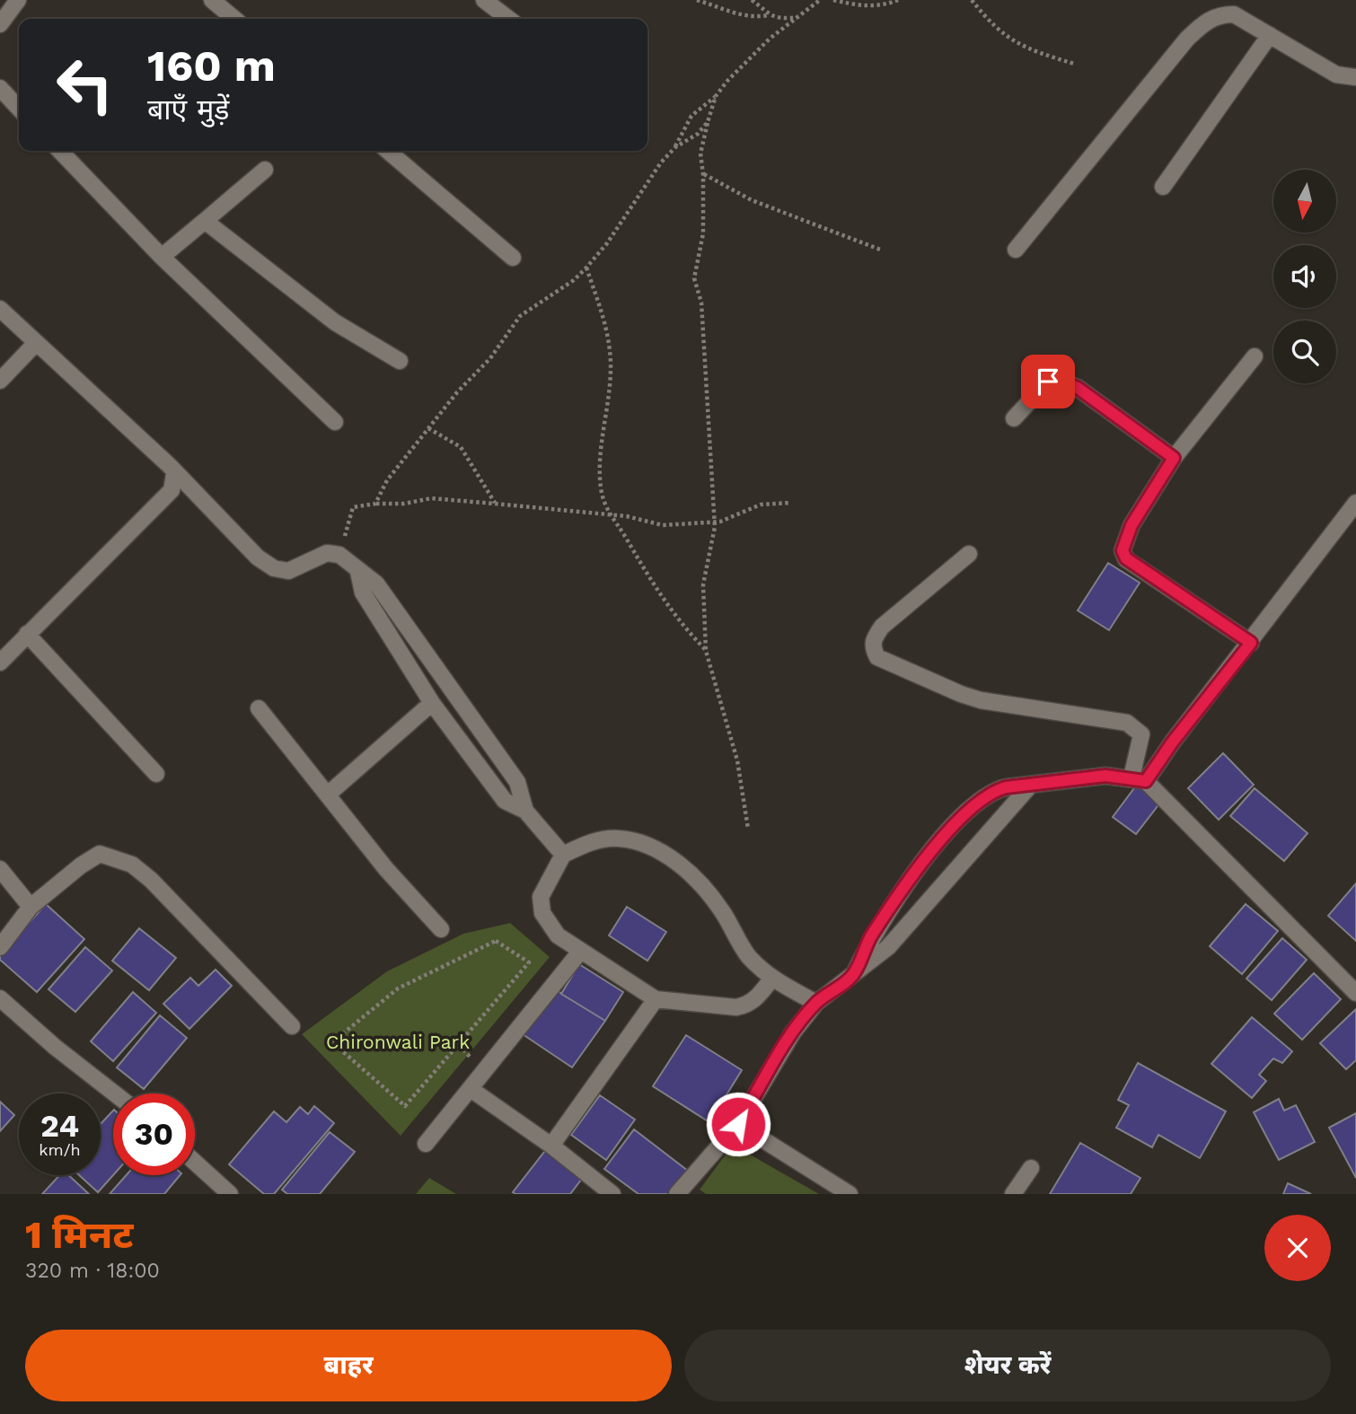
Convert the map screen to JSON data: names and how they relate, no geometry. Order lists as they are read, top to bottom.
{
  "parks": ["Chironwali Park"],
  "north": "bottom",
  "page": {
    "turn": ["160 m", "बाएँ मुड़ें"],
    "speed": "24 km/h",
    "limit": "30",
    "heading": ["1 मिनट", "320 m · 18:00"],
    "buttons": ["बाहर", "शेयर करें"]
  }
}
